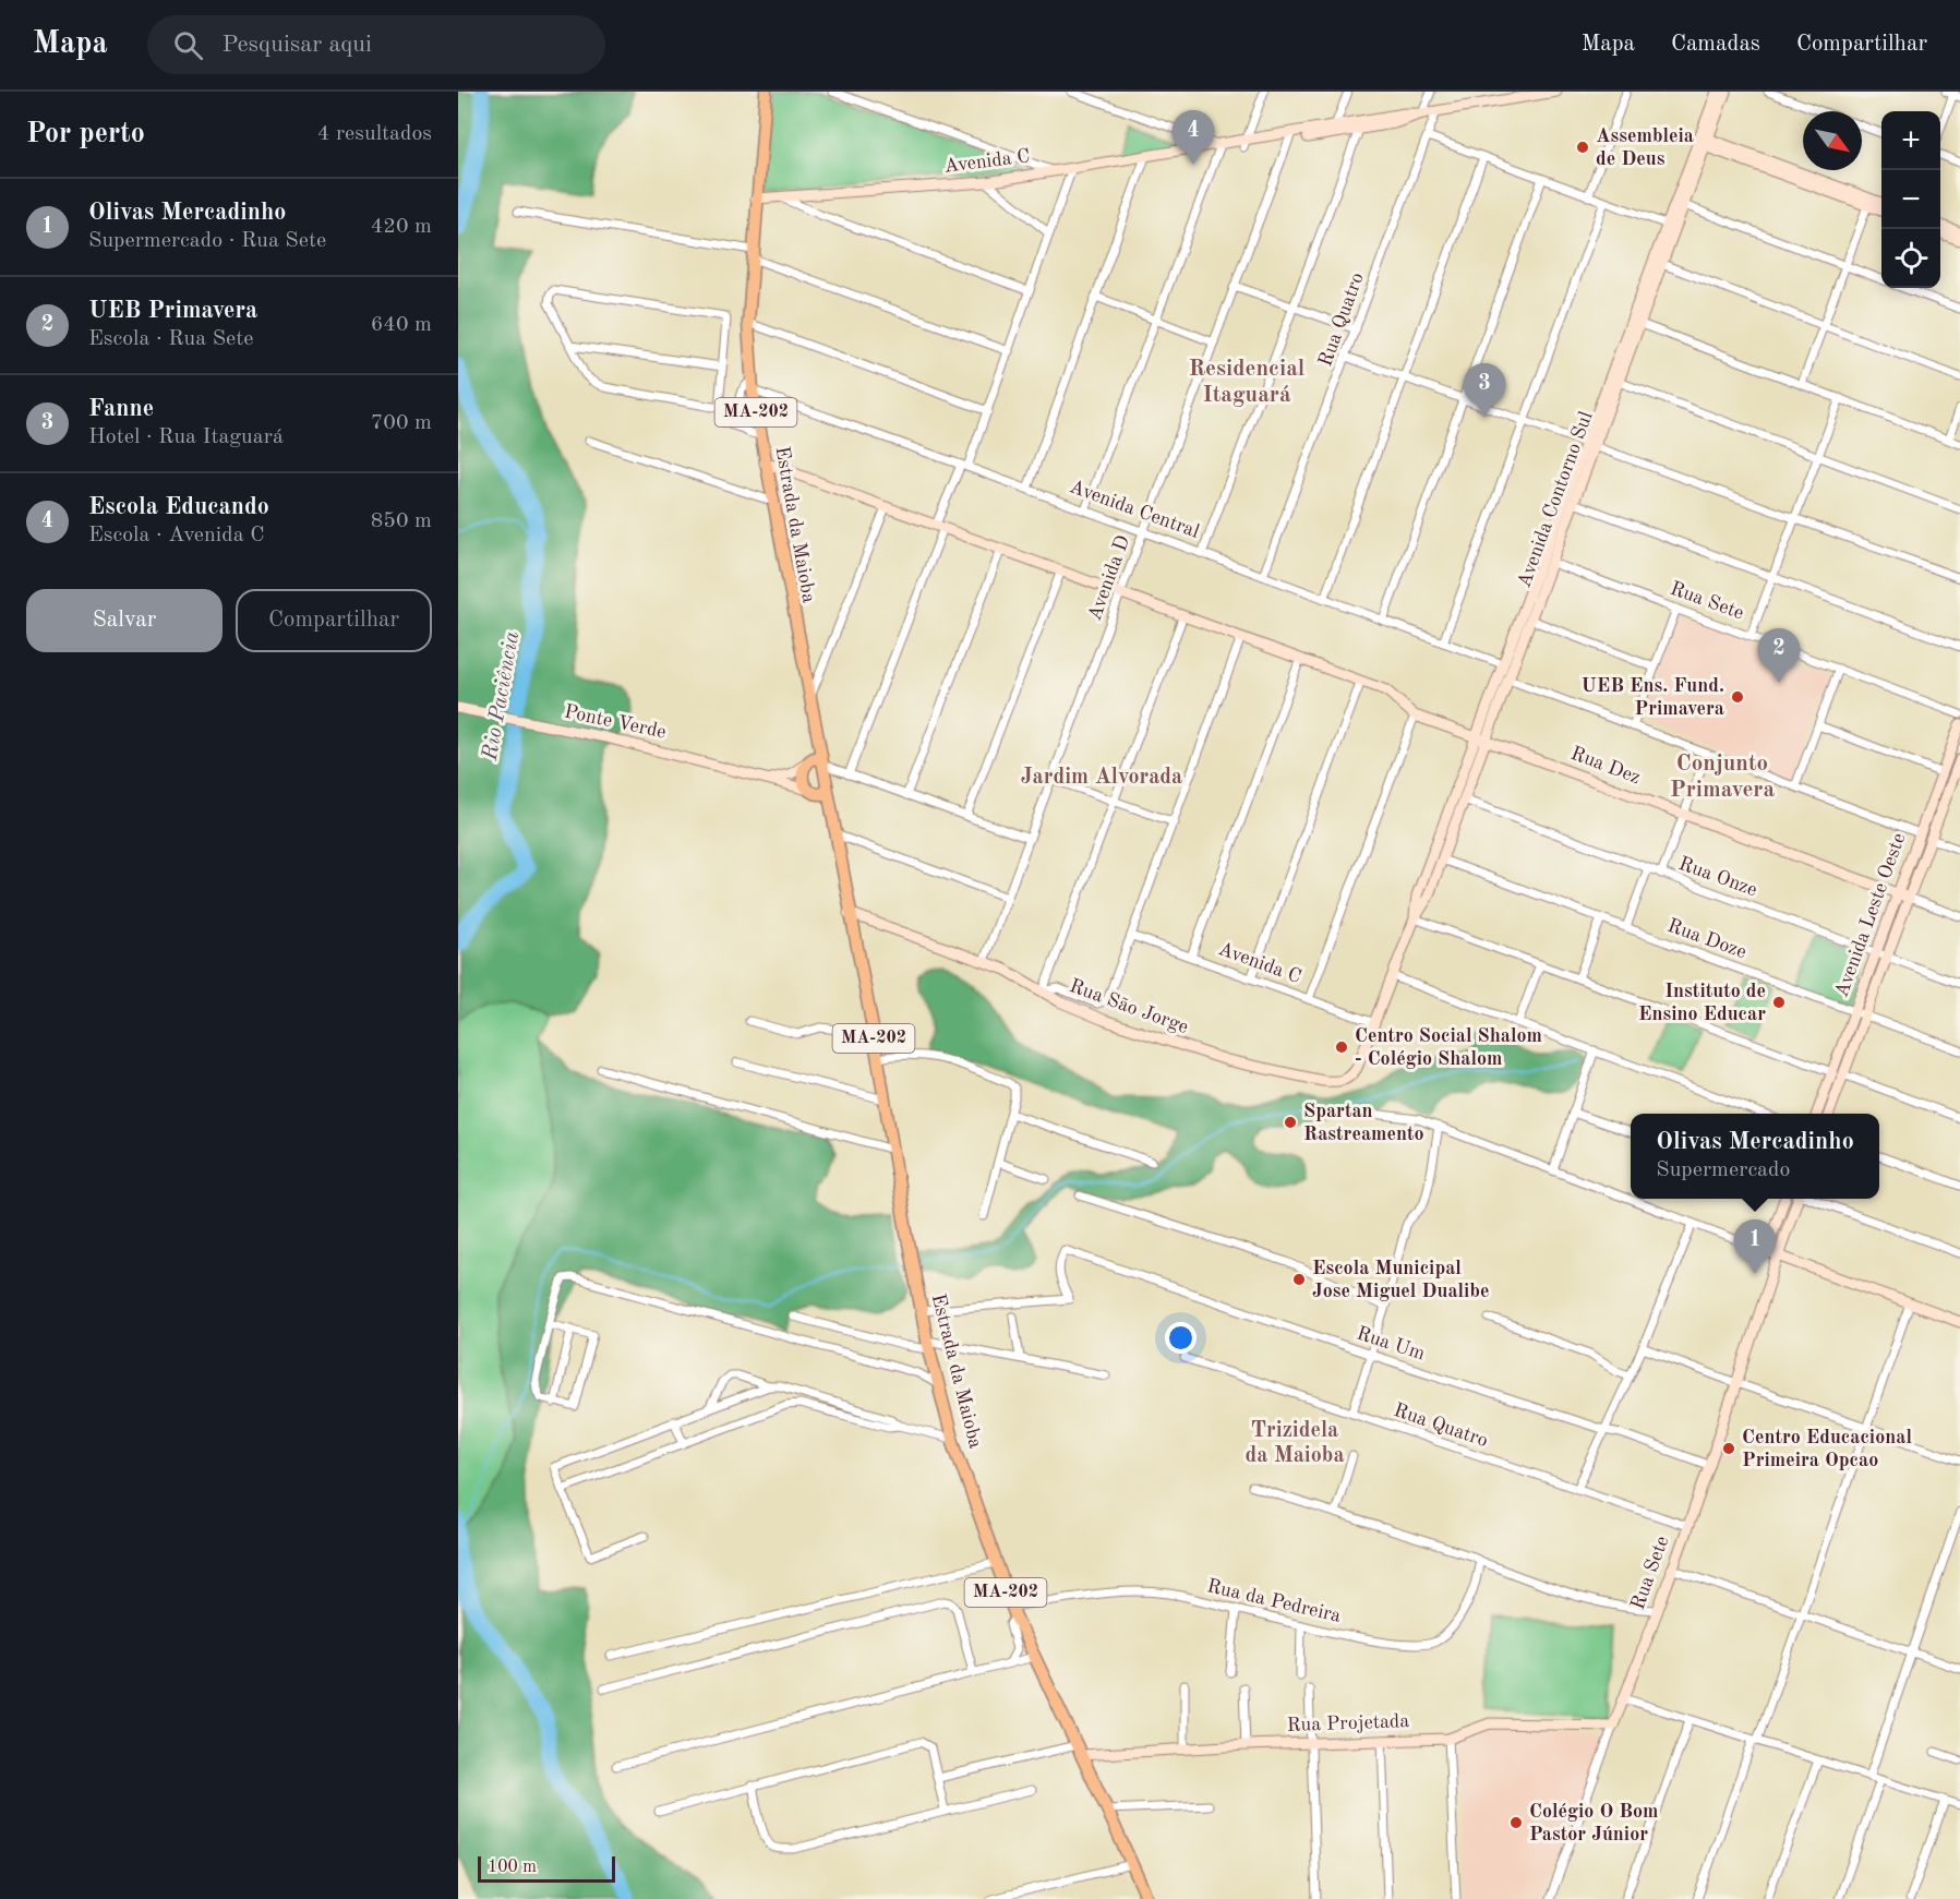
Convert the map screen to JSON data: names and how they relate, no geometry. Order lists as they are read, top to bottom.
{
  "streets": {
    "main road": ["MA-202", "Estrada da Maioba"],
    "street": [
      "Avenida C",
      "Rua Quatro",
      "Avenida Contorno Sul",
      "Avenida Central",
      "Avenida D",
      "Rua Sete",
      "Ponte Verde",
      "Rua Dez",
      "Rua Onze",
      "Avenida Leste Oeste",
      "Rua Doze",
      "Rua São Jorge",
      "Rua Um",
      "Rua da Pedreira",
      "Rua Projetada"
    ]
  },
  "crossings": [
    ["Avenida C", "Rua Quatro"],
    ["Avenida C", "Avenida Contorno Sul"],
    ["Avenida C", "Estrada da Maioba"],
    ["Avenida C", "Avenida D"],
    ["Avenida C", "Rua São Jorge"],
    ["Rua Quatro", "Avenida Central"],
    ["Rua Quatro", "Rua Sete"],
    ["MA-202", "Estrada da Maioba"],
    ["MA-202", "Ponte Verde"],
    ["Avenida Contorno Sul", "Avenida Central"],
    ["Avenida Contorno Sul", "Rua Sete"],
    ["Avenida Contorno Sul", "Rua Dez"],
    ["Avenida Contorno Sul", "Rua Onze"],
    ["Avenida Contorno Sul", "Rua Doze"],
    ["Avenida Contorno Sul", "Rua São Jorge"],
    ["Avenida Central", "Estrada da Maioba"],
    ["Avenida Central", "Avenida D"],
    ["Estrada da Maioba", "Ponte Verde"],
    ["Estrada da Maioba", "Rua São Jorge"],
    ["Estrada da Maioba", "Rua Um"],
    ["Estrada da Maioba", "Rua da Pedreira"],
    ["Estrada da Maioba", "Rua Projetada"],
    ["Avenida D", "Rua São Jorge"],
    ["Rua Sete", "Rua Um"],
    ["Rua Sete", "Rua Projetada"],
    ["Rua Dez", "Avenida Leste Oeste"],
    ["Rua Onze", "Avenida Leste Oeste"],
    ["Avenida Leste Oeste", "Rua Doze"]
  ],
  "districts": [
    "Residencial Itaguará",
    "Conjunto Primavera",
    "Jardim Alvorada",
    "Trizidela da Maioba"
  ],
  "water": ["Rio Paciência"],
  "places": [
    "Assembleia de Deus",
    "UEB Ens. Fund. Primavera",
    "Instituto de Ensino Educar",
    "Centro Social Shalom - Colégio Shalom",
    "Spartan Rastreamento",
    "Escola Municipal Jose Miguel Dualibe",
    "Centro Educacional Primeira Opcao",
    "Colégio O Bom Pastor Júnior"
  ],
  "scale_bar": "100 m",
  "north": "bottom right",
  "page": {
    "header": "Mapa",
    "search": "Pesquisar aqui",
    "nav": ["Mapa", "Camadas", "Compartilhar"],
    "heading": ["Por perto", "4 resultados"],
    "pins": [
      "4",
      "3",
      "2",
      "1"
    ],
    "map_buttons": ["+", "−"],
    "list": [
      {
        "mark": "1",
        "name": "Olivas Mercadinho",
        "note": "Supermercado · Rua Sete",
        "value": "420 m"
      },
      {
        "mark": "2",
        "name": "UEB Primavera",
        "note": "Escola · Rua Sete",
        "value": "640 m"
      },
      {
        "mark": "3",
        "name": "Fanne",
        "note": "Hotel · Rua Itaguará",
        "value": "700 m"
      },
      {
        "mark": "4",
        "name": "Escola Educando",
        "note": "Escola · Avenida C",
        "value": "850 m"
      }
    ],
    "buttons": ["Salvar", "Compartilhar"],
    "popup": ["Olivas Mercadinho", "Supermercado"],
    "scale": "100 m"
  }
}
